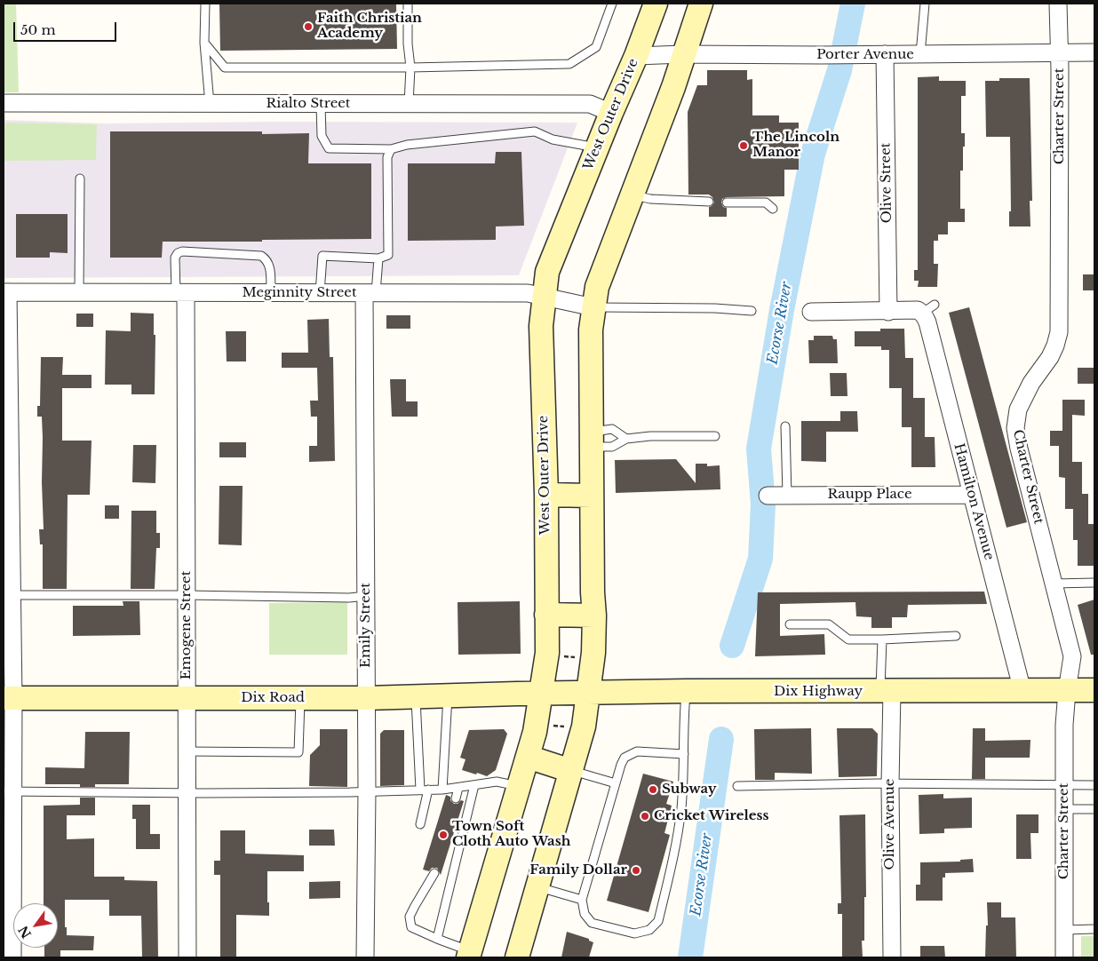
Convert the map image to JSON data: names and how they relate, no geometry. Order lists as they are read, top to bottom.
{
  "streets": {
    "main road": ["West Outer Drive", "Dix Highway", "Dix Road"],
    "street": [
      "Porter Avenue",
      "Rialto Street",
      "Charter Street",
      "Olive Street",
      "Meginnity Street",
      "Raupp Place",
      "Hamilton Avenue",
      "Emogene Street",
      "Emily Street",
      "Olive Avenue"
    ]
  },
  "crossings": [
    ["Porter Avenue", "West Outer Drive"],
    ["Porter Avenue", "Charter Street"],
    ["Porter Avenue", "Olive Street"],
    ["Rialto Street", "West Outer Drive"],
    ["West Outer Drive", "Meginnity Street"],
    ["West Outer Drive", "Dix Highway"],
    ["West Outer Drive", "Dix Road"],
    ["Charter Street", "Dix Highway"],
    ["Olive Street", "Hamilton Avenue"],
    ["Meginnity Street", "Emogene Street"],
    ["Meginnity Street", "Emily Street"],
    ["Raupp Place", "Hamilton Avenue"],
    ["Hamilton Avenue", "Dix Highway"],
    ["Emogene Street", "Dix Road"],
    ["Emily Street", "Dix Road"],
    ["Dix Highway", "Dix Road"],
    ["Dix Highway", "Olive Avenue"]
  ],
  "water": ["Ecorse River"],
  "places": [
    "Faith Christian Academy",
    "The Lincoln Manor",
    "Subway",
    "Cricket Wireless",
    "Town Soft Cloth Auto Wash",
    "Family Dollar"
  ],
  "scale_bar": "50 m",
  "north": "bottom left"
}
